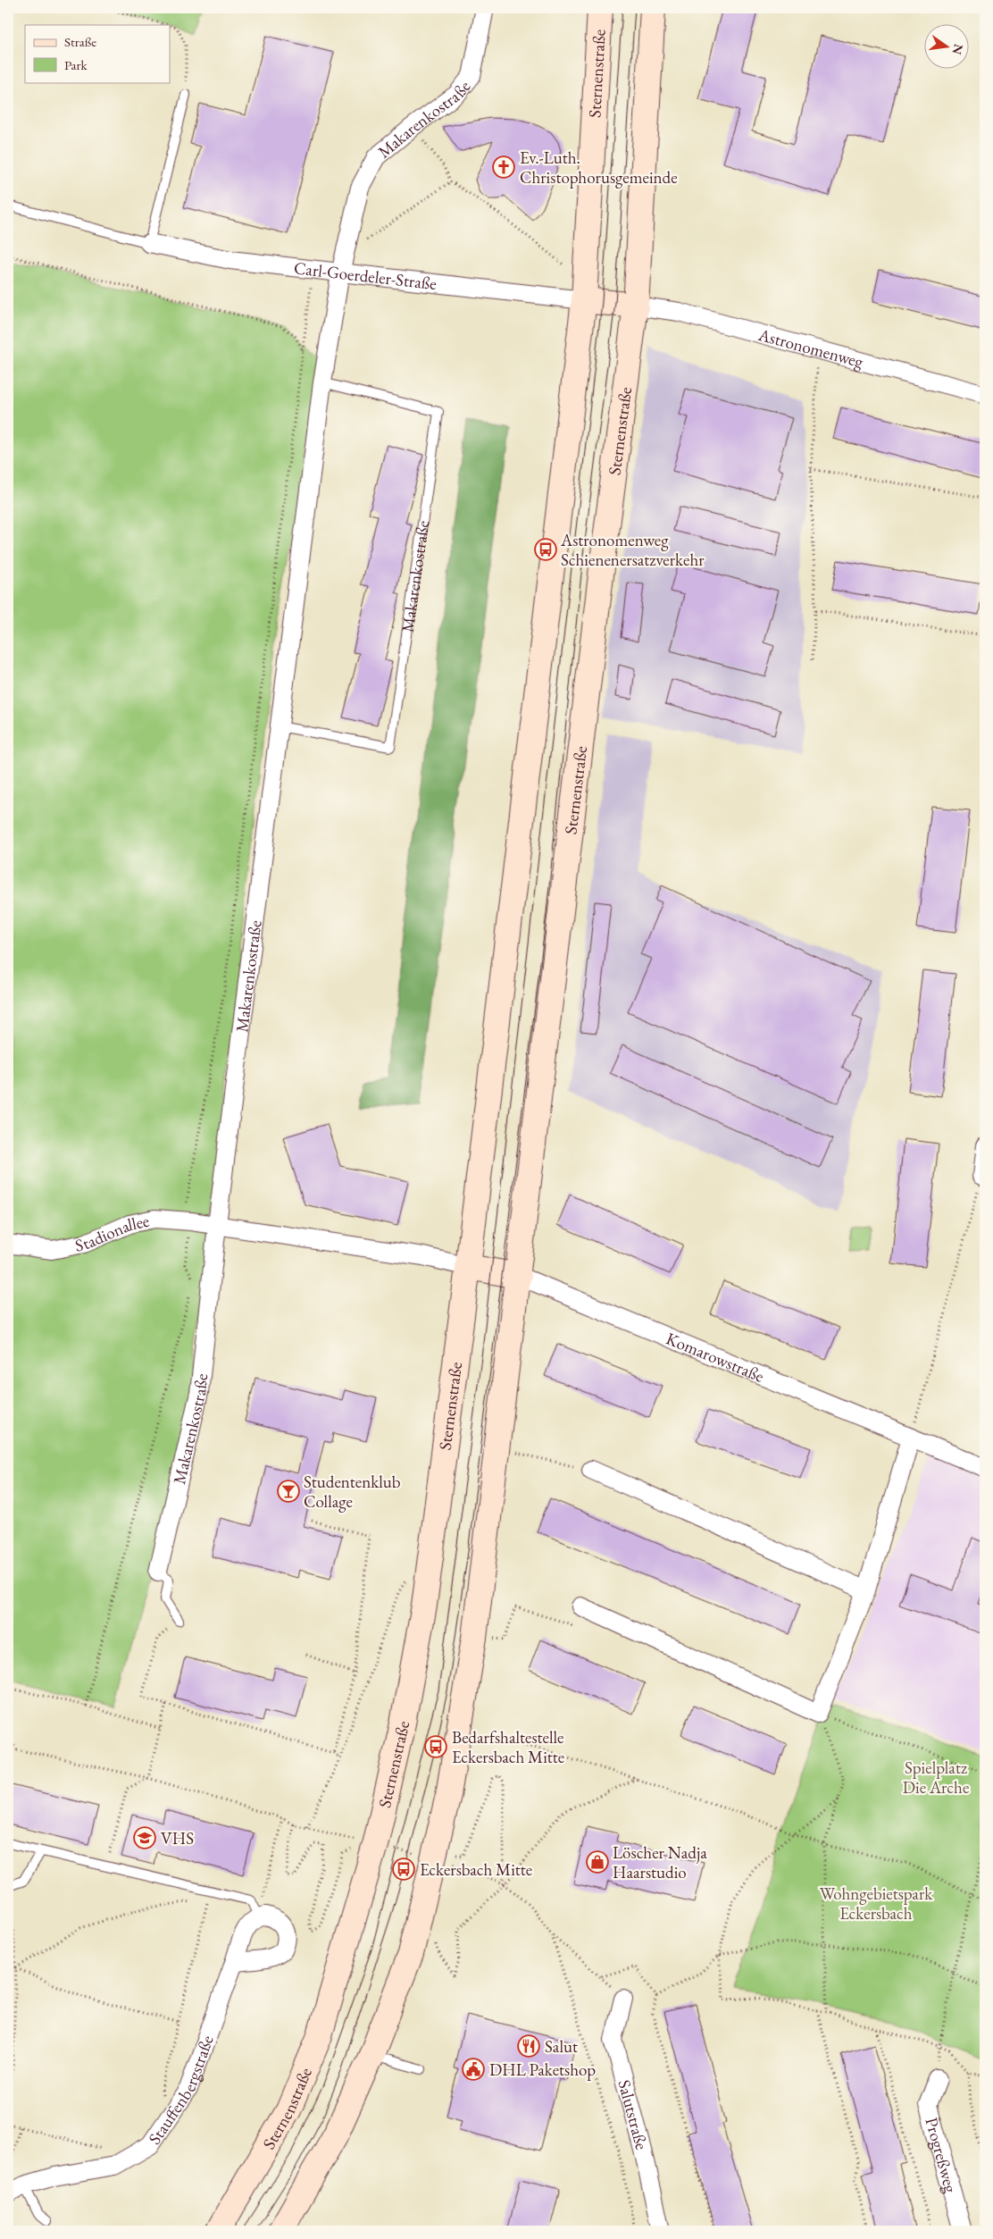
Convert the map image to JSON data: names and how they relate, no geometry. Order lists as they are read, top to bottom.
{
  "streets": {
    "street": [
      "Sternenstraße",
      "Makarenkostraße",
      "Carl-Goerdeler-Straße",
      "Astronomenweg",
      "Stadionallee",
      "Komarowstraße",
      "Stauffenbergstraße",
      "Salutstraße",
      "Progreßweg"
    ]
  },
  "crossings": [
    ["Sternenstraße", "Carl-Goerdeler-Straße"],
    ["Sternenstraße", "Astronomenweg"],
    ["Sternenstraße", "Komarowstraße"],
    ["Makarenkostraße", "Carl-Goerdeler-Straße"],
    ["Makarenkostraße", "Stadionallee"]
  ],
  "parks": ["Spielplatz Die Arche", "Wohngebietspark Eckersbach"],
  "places": {
    "church": ["Ev.-Luth. Christophorusgemeinde"],
    "bus stop": ["Astronomenweg Schienenersatzverkehr", "Bedarfshaltestelle Eckersbach Mitte", "Eckersbach Mitte"],
    "bar": ["Studentenklub Collage"],
    "school or university": ["VHS"],
    "shop": ["Löscher Nadja Haarstudio"],
    "restaurant": ["Salut"],
    "public building": ["DHL Paketshop"]
  },
  "legend": ["Straße", "Park"],
  "north": "right"
}
